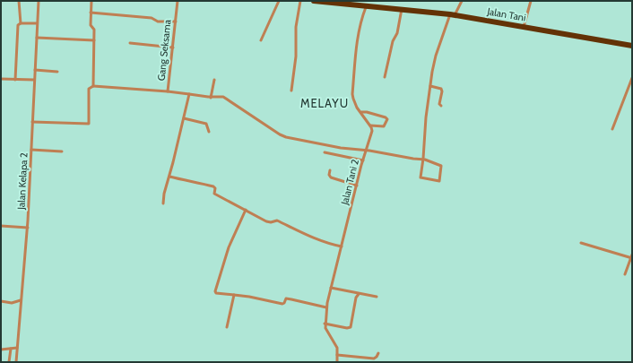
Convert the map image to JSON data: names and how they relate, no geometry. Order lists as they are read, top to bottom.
{
  "streets": {
    "highway": ["Jalan Tani"],
    "street": ["Gang Seksama", "Jalan Kelapa 2", "Jalan Tani 2"]
  },
  "districts": ["MELAYU"]
}
